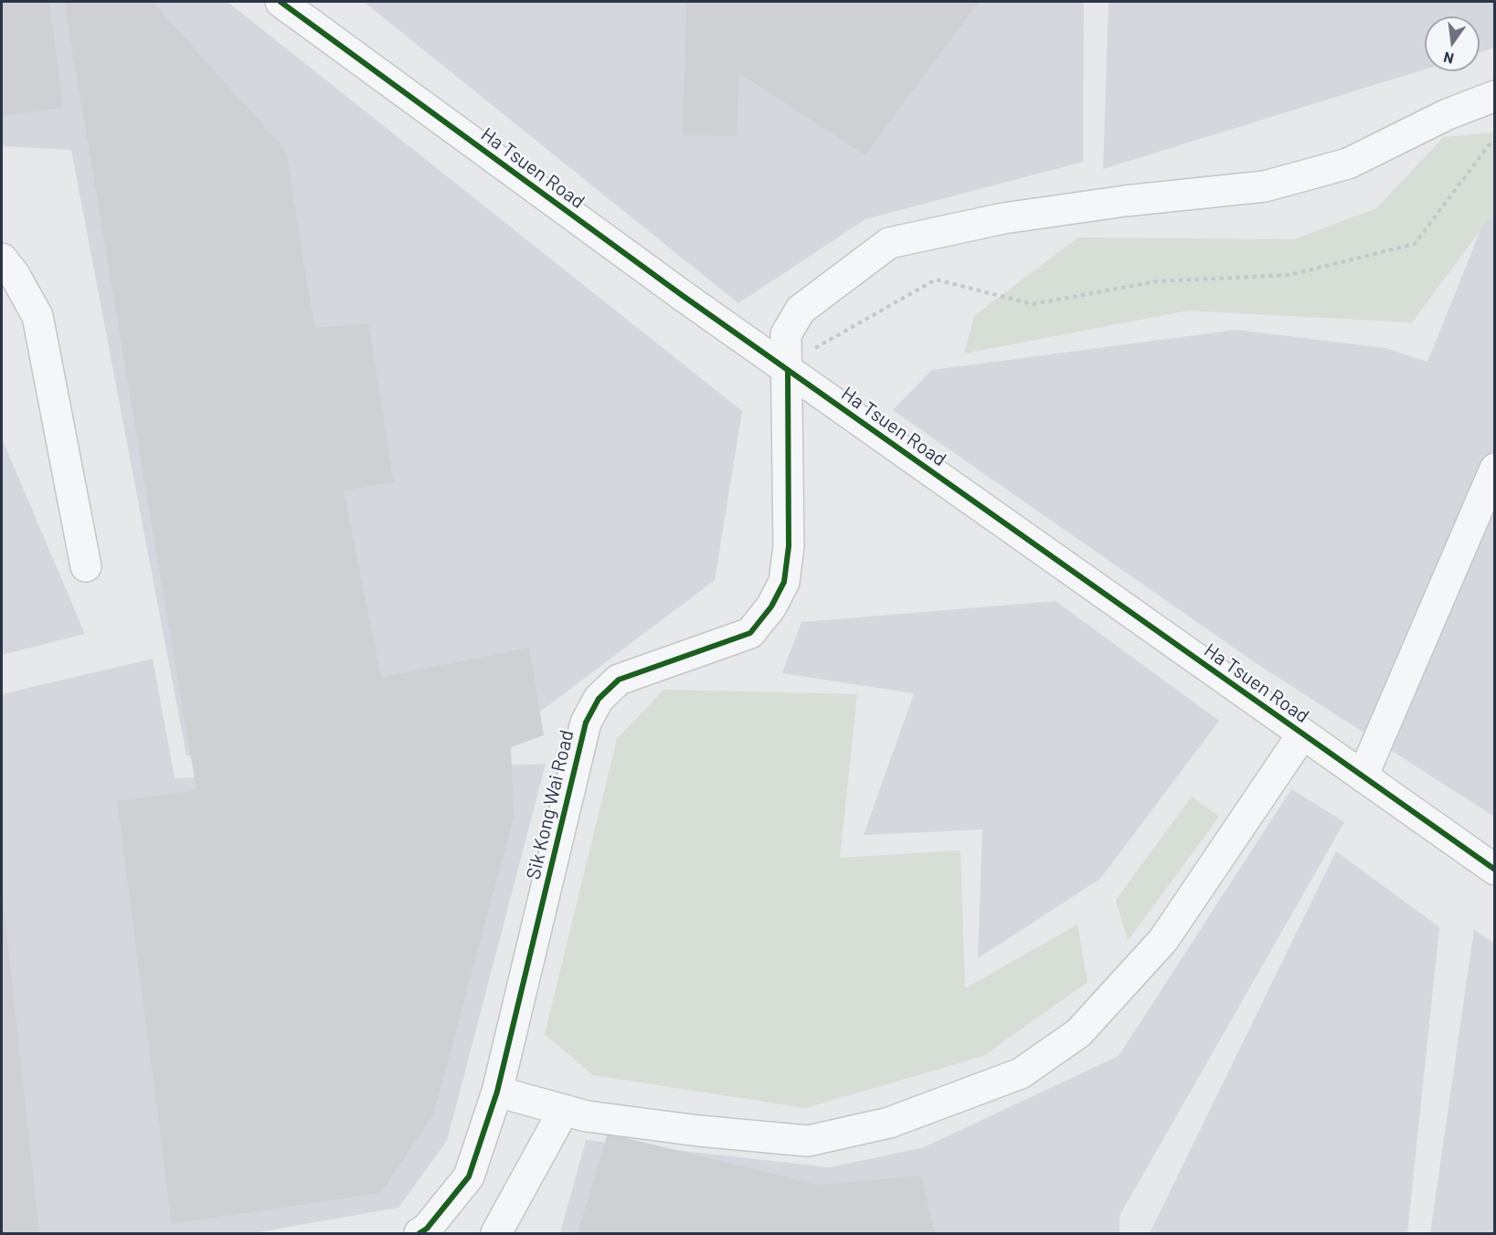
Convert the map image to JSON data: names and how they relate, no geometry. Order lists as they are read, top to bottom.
{
  "streets": {
    "street": ["Ha Tsuen Road", "Sik Kong Wai Road"]
  },
  "crossings": [
    ["Ha Tsuen Road", "Sik Kong Wai Road"]
  ],
  "north": "bottom"
}
